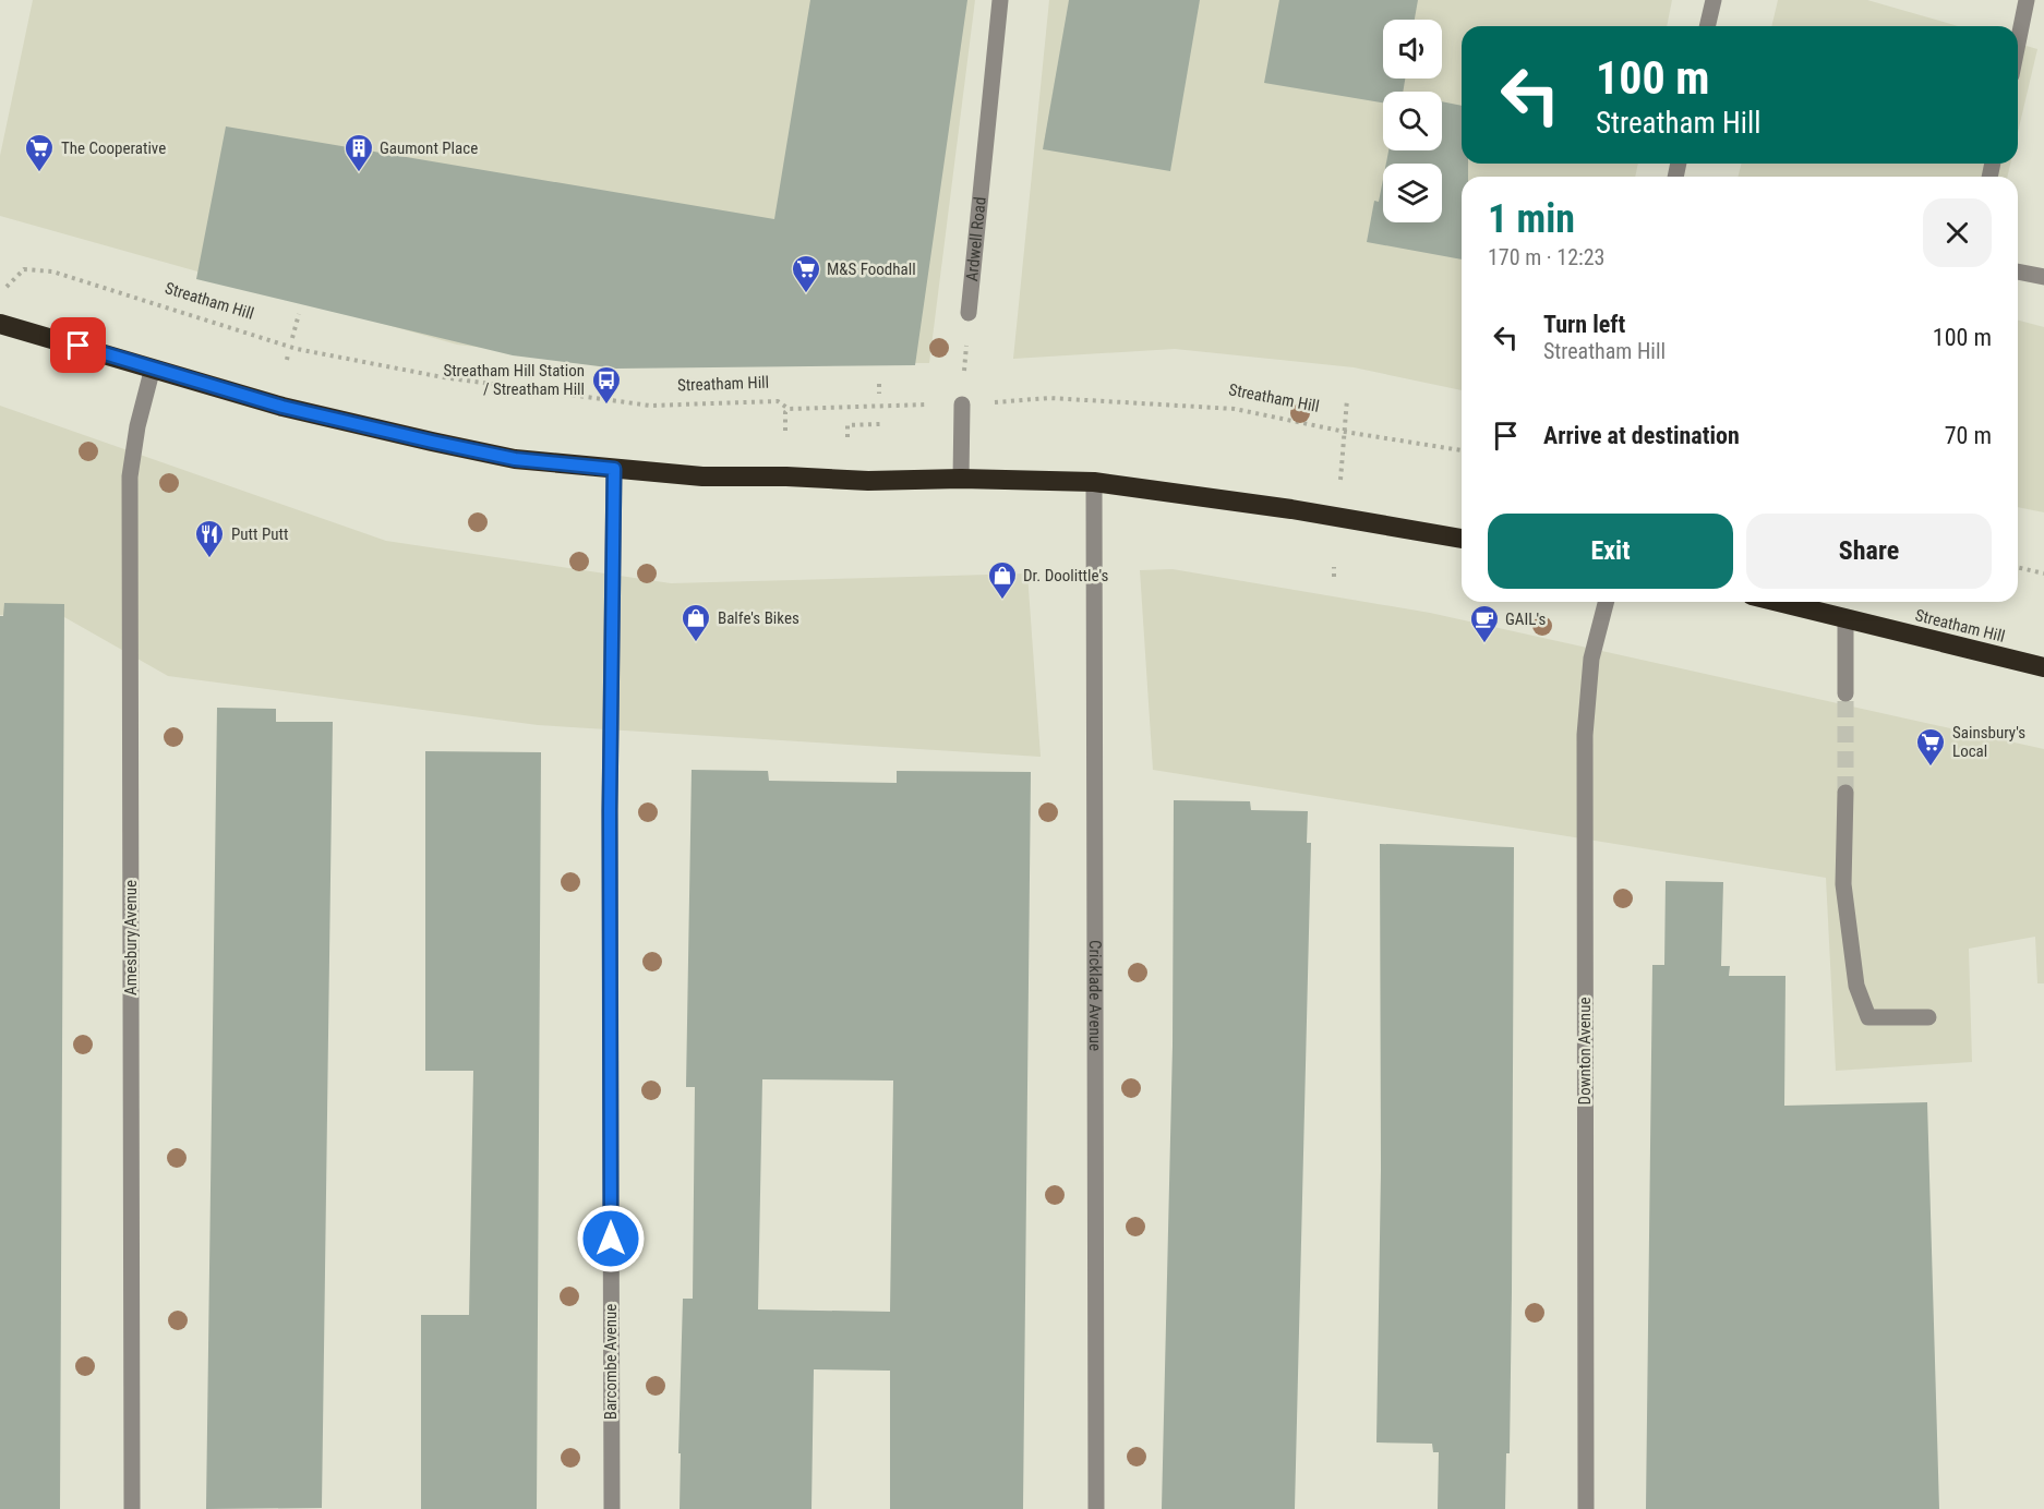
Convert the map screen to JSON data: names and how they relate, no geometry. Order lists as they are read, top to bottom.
{
  "streets": {
    "highway": ["Streatham Hill"],
    "street": [
      "Ardwell Road",
      "Amesbury Avenue",
      "Cricklade Avenue",
      "Downton Avenue",
      "Barcombe Avenue"
    ]
  },
  "places": {
    "supermarket": ["The Cooperative", "M&S Foodhall", "Sainsbury's Local"],
    "building": ["Gaumont Place"],
    "bus stop": ["Streatham Hill Station / Streatham Hill"],
    "restaurant": ["Putt Putt"],
    "shop": ["Dr. Doolittle's", "Balfe's Bikes"],
    "cafe": ["GAIL's"]
  },
  "page": {
    "turn": ["100 m", "Streatham Hill"],
    "heading": ["1 min", "170 m · 12:23"],
    "list": [
      {
        "name": "Turn left",
        "note": "Streatham Hill",
        "value": "100 m"
      },
      {
        "name": "Arrive at destination",
        "value": "70 m"
      }
    ],
    "buttons": ["Exit", "Share"]
  }
}
